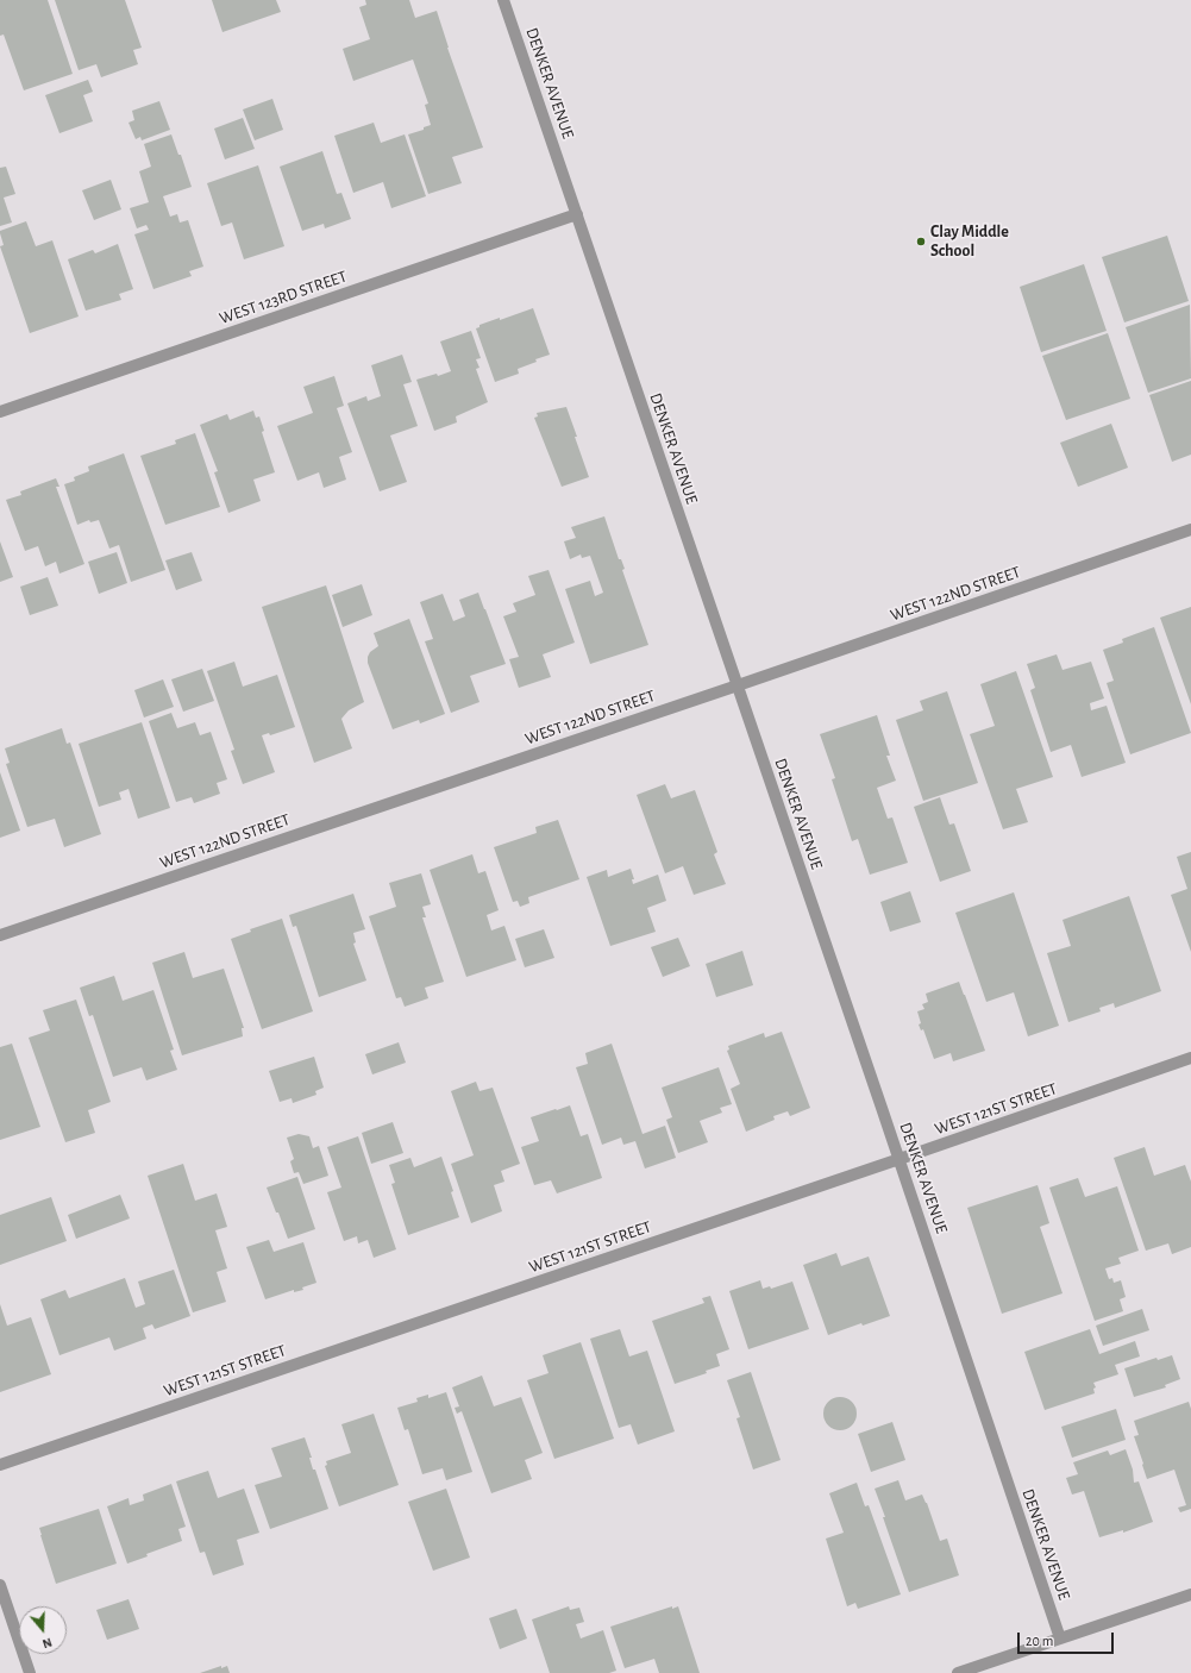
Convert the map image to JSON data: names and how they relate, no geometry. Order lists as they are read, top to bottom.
{
  "streets": {
    "street": [
      "DENKER AVENUE",
      "WEST 123RD STREET",
      "WEST 122ND STREET",
      "WEST 121ST STREET"
    ]
  },
  "crossings": [
    ["DENKER AVENUE", "WEST 123RD STREET"],
    ["DENKER AVENUE", "WEST 122ND STREET"],
    ["DENKER AVENUE", "WEST 121ST STREET"]
  ],
  "places": ["Clay Middle School"],
  "scale_bar": "20 m",
  "north": "bottom"
}
